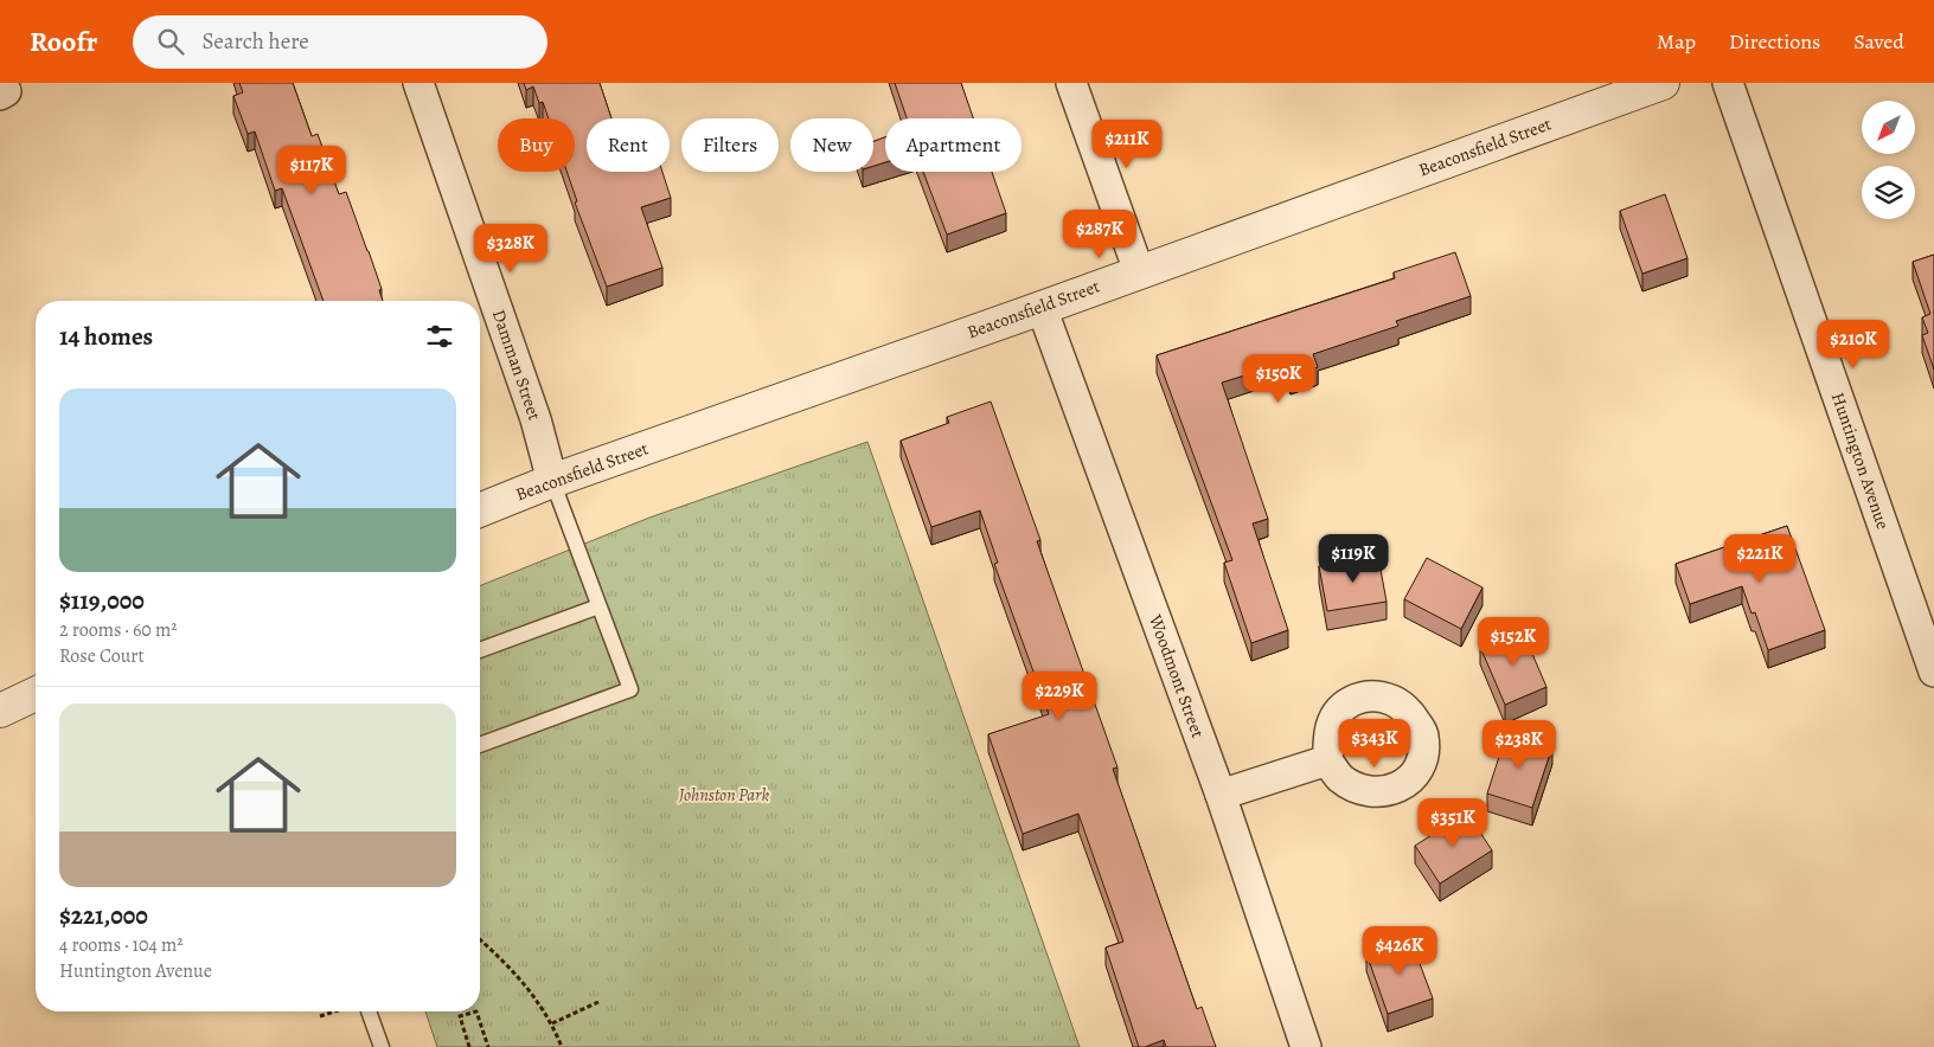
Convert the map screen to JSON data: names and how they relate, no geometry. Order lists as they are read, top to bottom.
{
  "streets": {
    "street": [
      "Beaconsfield Street",
      "Damman Street",
      "Huntington Avenue",
      "Woodmont Street"
    ]
  },
  "crossings": [
    ["Beaconsfield Street", "Damman Street"],
    ["Beaconsfield Street", "Woodmont Street"]
  ],
  "parks": ["Johnston Park"],
  "north": "bottom left",
  "page": {
    "header": "Roofr",
    "search": "Search here",
    "nav": ["Map", "Directions", "Saved"],
    "chip": [
      "Buy",
      "Rent",
      "Filters",
      "New",
      "Apartment"
    ],
    "price": [
      "$211K",
      "$117K",
      "$287K",
      "$328K",
      "$210K",
      "$150K",
      "$119K",
      "$221K",
      "$152K",
      "$229K",
      "$343K",
      "$238K",
      "$351K",
      "$426K"
    ],
    "heading": "14 homes",
    "list": [
      {
        "name": "$119,000",
        "note": "2 rooms · 60 m² · Rose Court"
      },
      {
        "name": "$221,000",
        "note": "4 rooms · 104 m² · Huntington Avenue"
      }
    ]
  }
}
